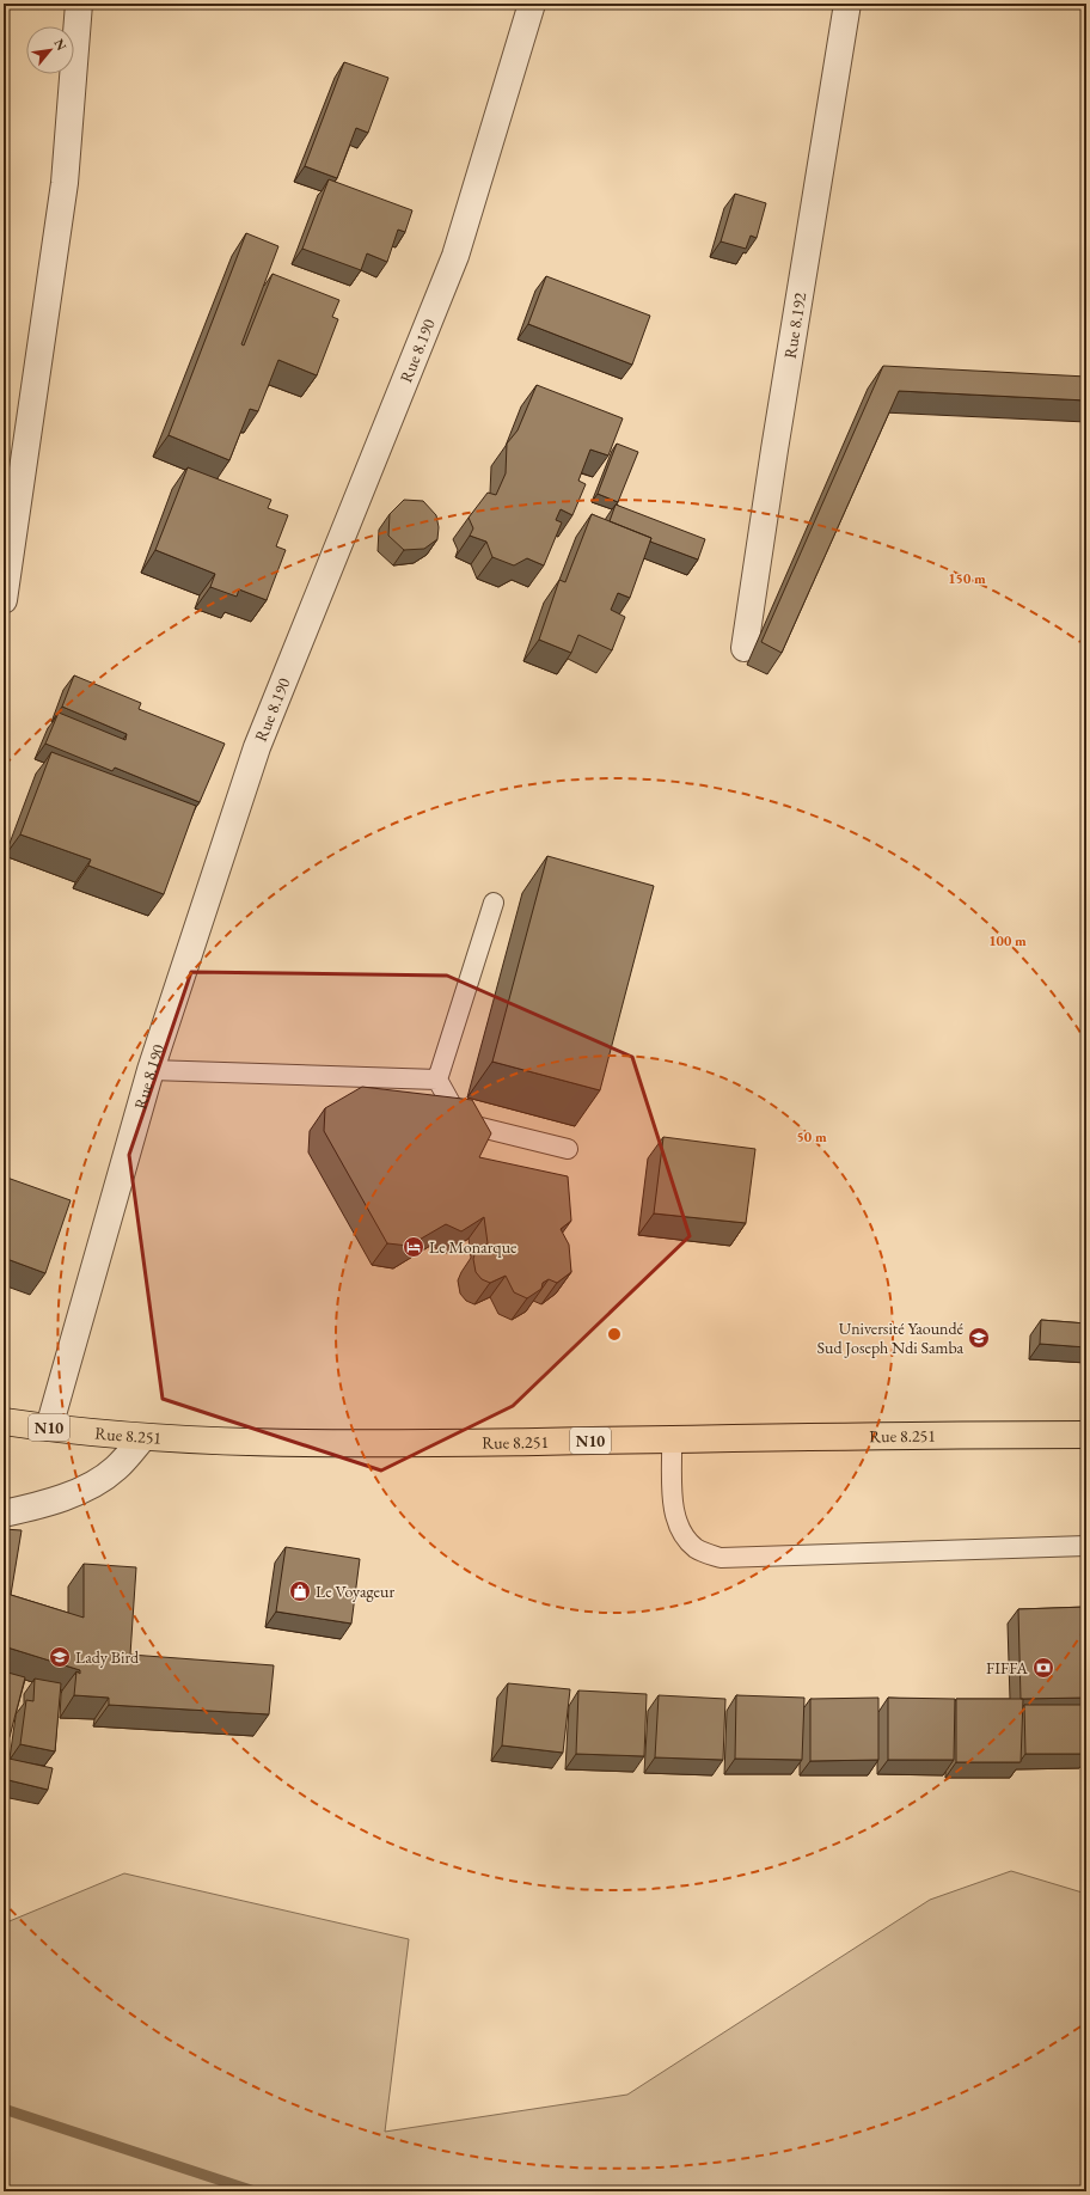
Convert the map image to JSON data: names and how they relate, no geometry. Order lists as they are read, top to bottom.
{
  "streets": {
    "highway": ["N10", "Rue 8.251"],
    "street": ["Rue 8.192", "Rue 8.190"]
  },
  "crossings": [
    ["Rue 8.190", "Rue 8.251"]
  ],
  "places": {
    "hotel": ["Le Monarque"],
    "school or university": ["Université Yaoundé Sud Joseph Ndi Samba", "Lady Bird"],
    "shop": ["Le Voyageur"],
    "bank": ["FIFFA"]
  },
  "north": "top right",
  "rings": ["150 m", "100 m", "50 m"]
}
